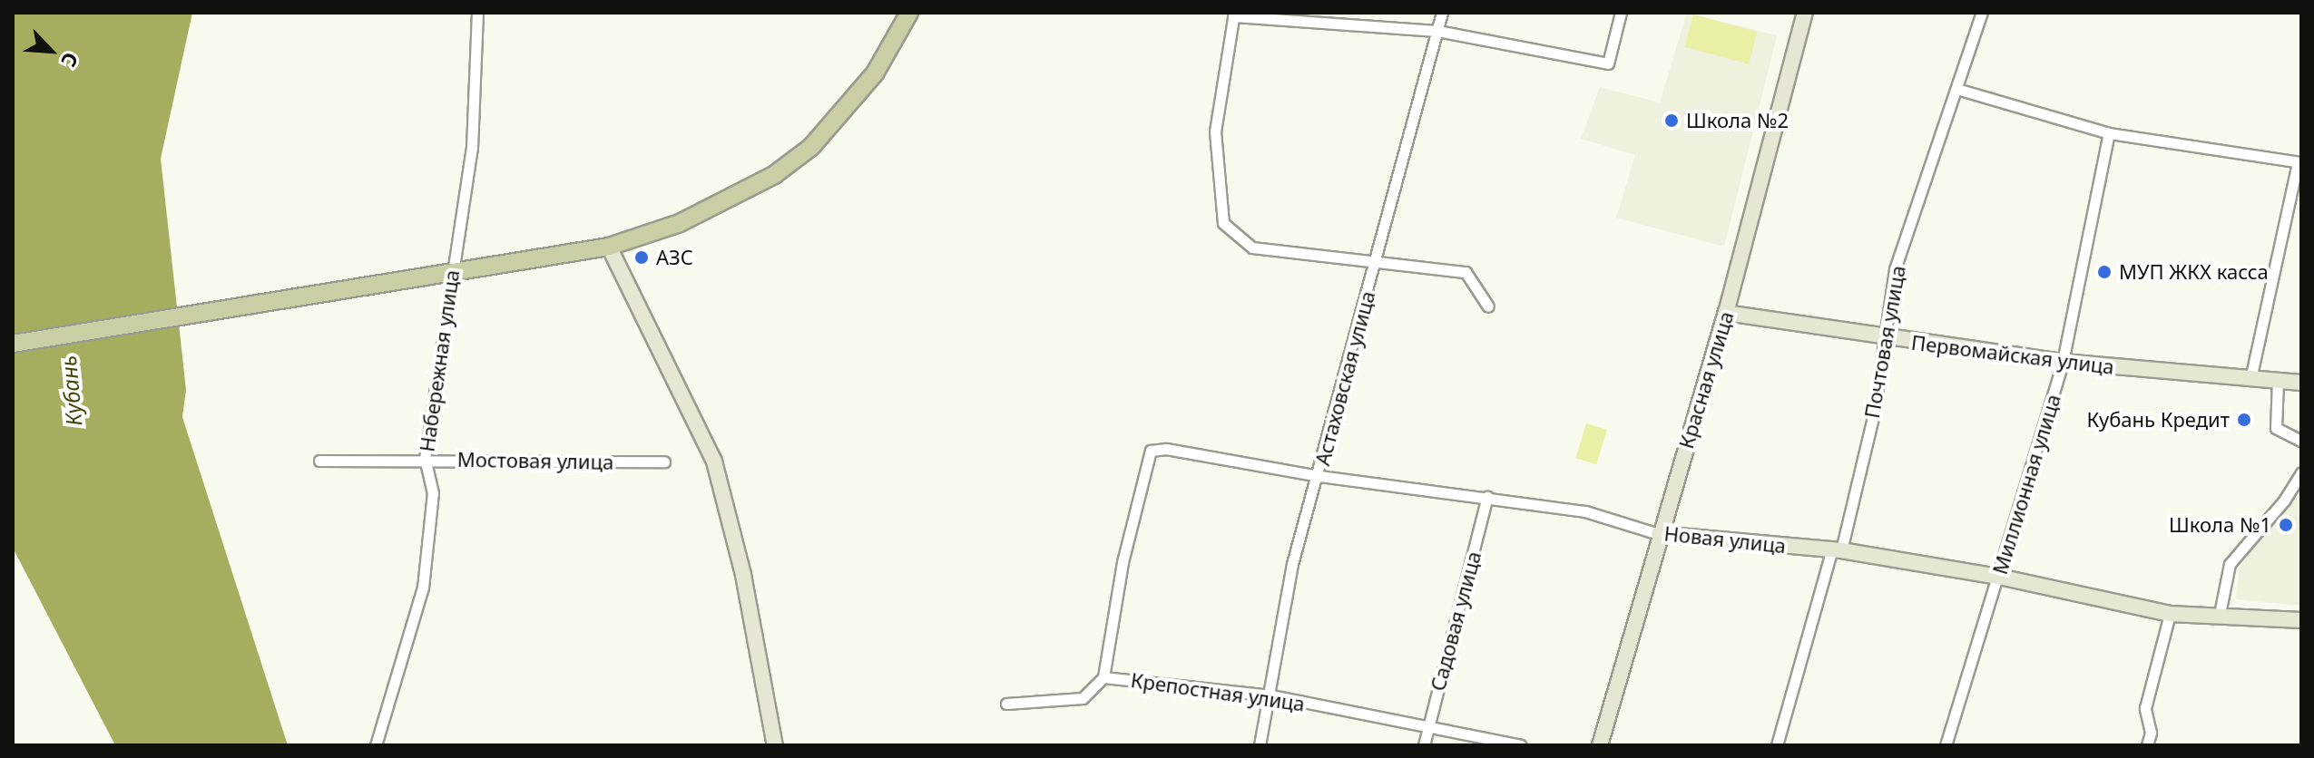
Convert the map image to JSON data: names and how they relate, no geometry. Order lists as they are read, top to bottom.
{
  "streets": {
    "street": [
      "Почтовая улица",
      "Первомайская улица",
      "Набережная улица",
      "Астаховская улица",
      "Красная улица",
      "Мостовая улица",
      "Миллионная улица",
      "Новая улица",
      "Садовая улица",
      "Крепостная улица"
    ]
  },
  "crossings": [
    ["Почтовая улица", "Первомайская улица"],
    ["Почтовая улица", "Новая улица"],
    ["Первомайская улица", "Красная улица"],
    ["Первомайская улица", "Миллионная улица"],
    ["Набережная улица", "Мостовая улица"],
    ["Астаховская улица", "Новая улица"],
    ["Астаховская улица", "Крепостная улица"],
    ["Красная улица", "Новая улица"],
    ["Миллионная улица", "Новая улица"],
    ["Новая улица", "Садовая улица"],
    ["Новая улица", "Крепостная улица"],
    ["Садовая улица", "Крепостная улица"]
  ],
  "water": ["Кубань"],
  "places": [
    "Школа №2",
    "АЗС",
    "МУП ЖКХ касса",
    "Кубань Кредит",
    "Школа №1"
  ],
  "north": "bottom right"
}
